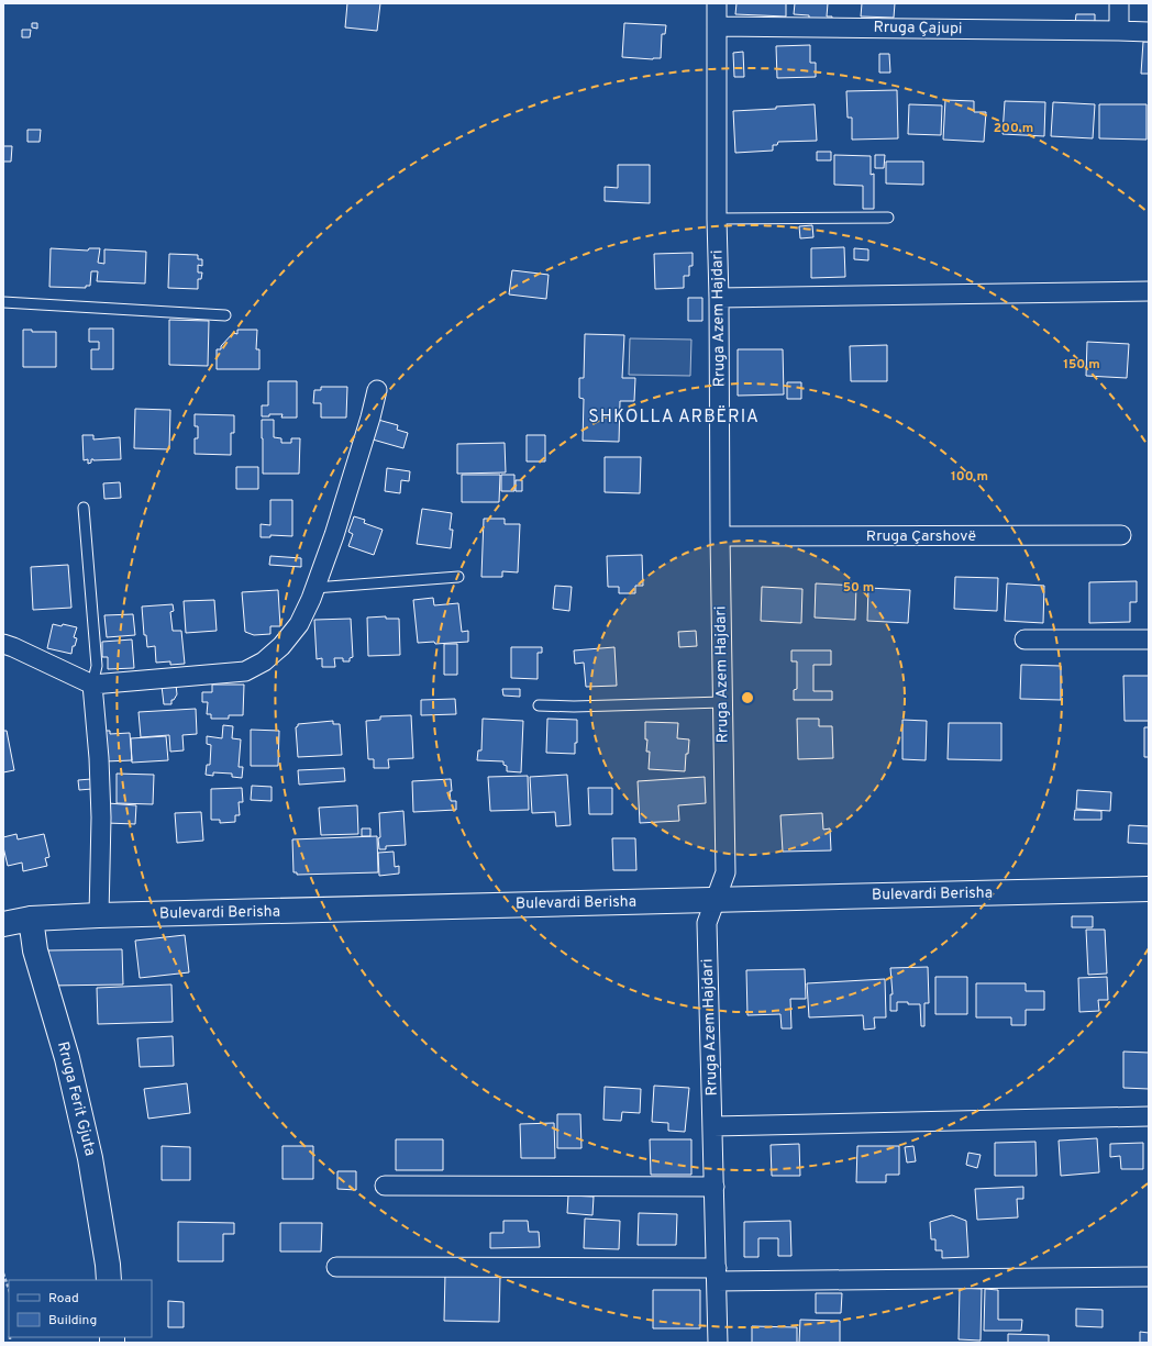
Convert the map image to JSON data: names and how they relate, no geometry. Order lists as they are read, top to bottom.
{
  "streets": {
    "main road": ["Bulevardi Berisha", "Rruga Ferit Gjuta"],
    "street": ["Rruga Çajupi", "Rruga Azem Hajdari", "Rruga Çarshovë"]
  },
  "crossings": [
    ["Rruga Çajupi", "Rruga Azem Hajdari"],
    ["Rruga Azem Hajdari", "Rruga Çarshovë"],
    ["Rruga Azem Hajdari", "Bulevardi Berisha"],
    ["Bulevardi Berisha", "Rruga Ferit Gjuta"]
  ],
  "districts": ["SHKOLLA ARBËRIA"],
  "legend": ["Road", "Building"],
  "rings": [
    "200 m",
    "150 m",
    "100 m",
    "50 m"
  ]
}
